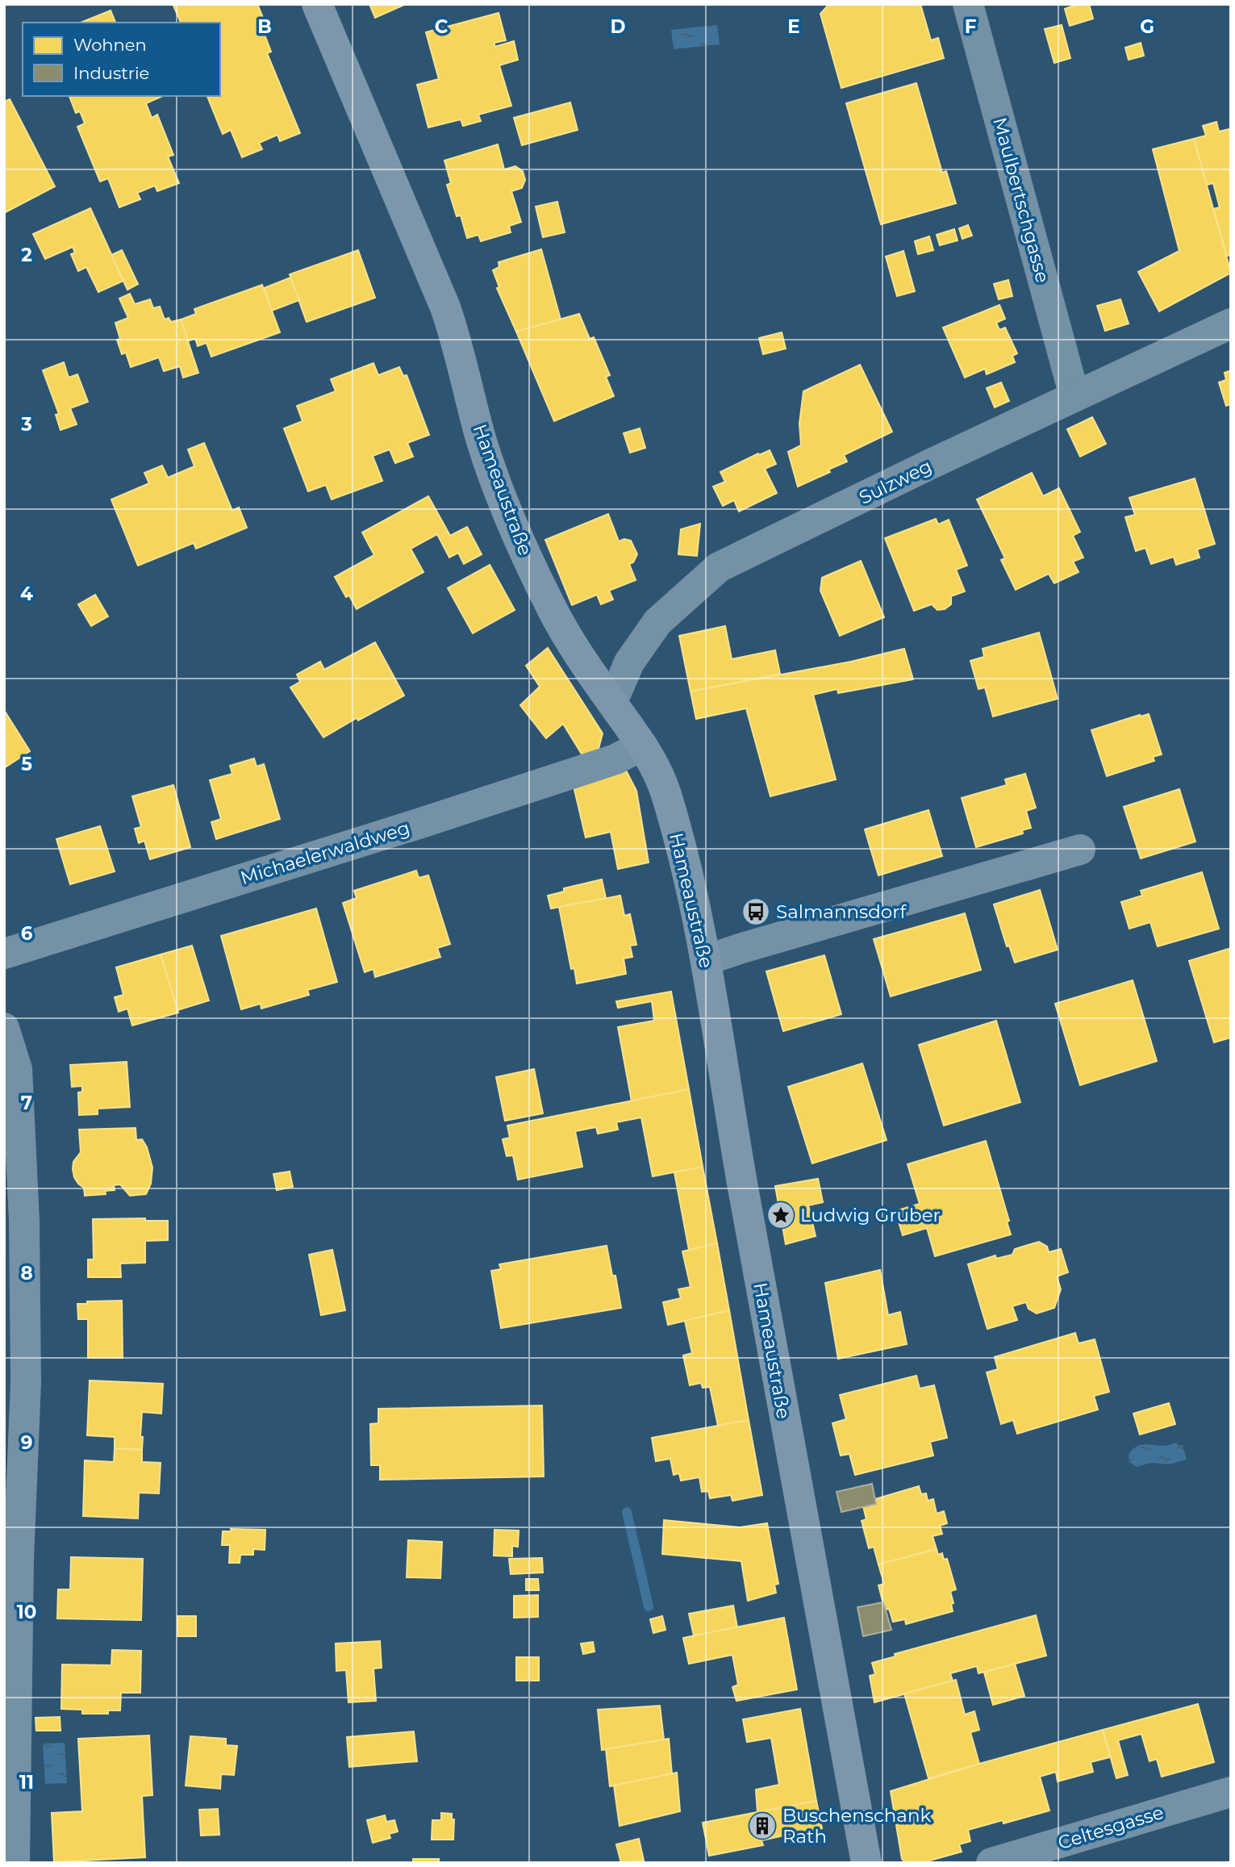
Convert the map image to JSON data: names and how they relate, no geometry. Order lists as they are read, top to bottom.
{
  "streets": {
    "main road": ["Hameaustraße"],
    "street": [
      "Maulbertschgasse",
      "Sulzweg",
      "Michaelerwaldweg",
      "Celtesgasse"
    ]
  },
  "crossings": [
    ["Maulbertschgasse", "Sulzweg"],
    ["Sulzweg", "Hameaustraße"],
    ["Hameaustraße", "Michaelerwaldweg"]
  ],
  "places": {
    "bus stop": ["Salmannsdorf"],
    "place": ["Ludwig Gruber"],
    "building": ["Buschenschank Rath"]
  },
  "legend": ["Wohnen", "Industrie"],
  "grid": {
    "columns": [
      "B",
      "C",
      "D",
      "E",
      "F",
      "G"
    ],
    "rows": [
      "2",
      "3",
      "4",
      "5",
      "6",
      "7",
      "8",
      "9",
      "10",
      "11"
    ]
  }
}
